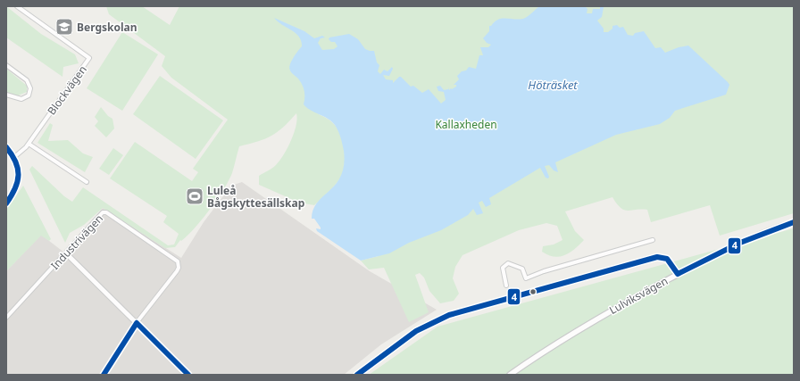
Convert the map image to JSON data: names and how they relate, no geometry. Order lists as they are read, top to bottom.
{
  "streets": {
    "main road": ["Lulviksvägen"],
    "street": ["Blockvägen", "Industrivägen"]
  },
  "water": ["Höträsket"],
  "parks": ["Kallaxheden"],
  "places": {
    "school or university": ["Bergskolan"],
    "sports": ["Luleå Bågskyttesällskap"]
  },
  "lines": ["transit line 4"]
}
